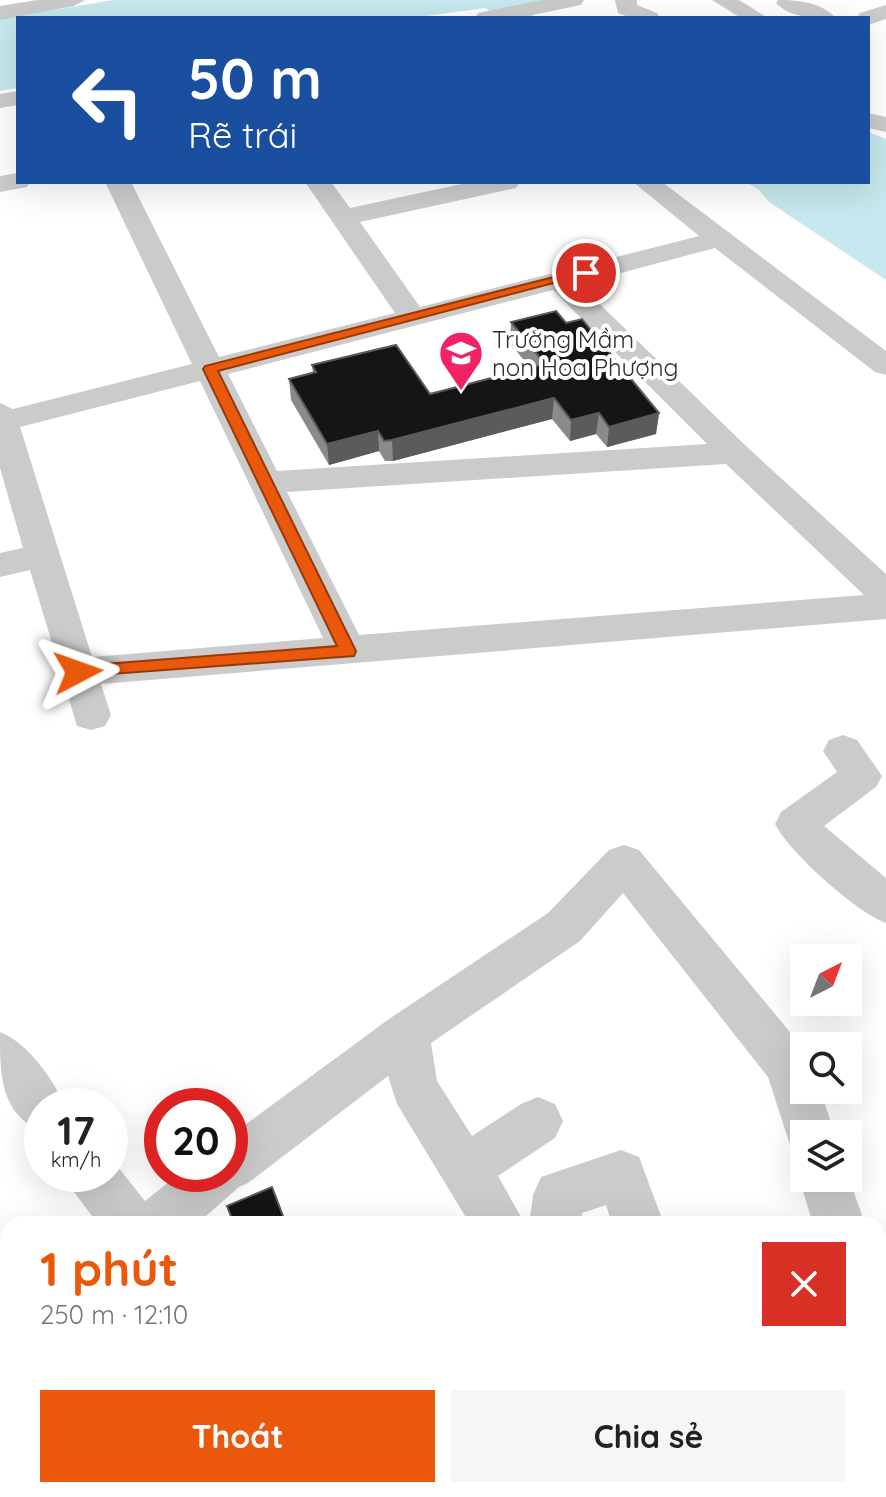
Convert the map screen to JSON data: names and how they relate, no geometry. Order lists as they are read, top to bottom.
{
  "places": {
    "school or university": ["Trường Mầm non Hoa Phượng"]
  },
  "north": "top right",
  "page": {
    "turn": ["50 m", "Rẽ trái"],
    "speed": "17 km/h",
    "limit": "20",
    "heading": ["1 phút", "250 m · 12:10"],
    "buttons": ["Thoát", "Chia sẻ"]
  }
}
